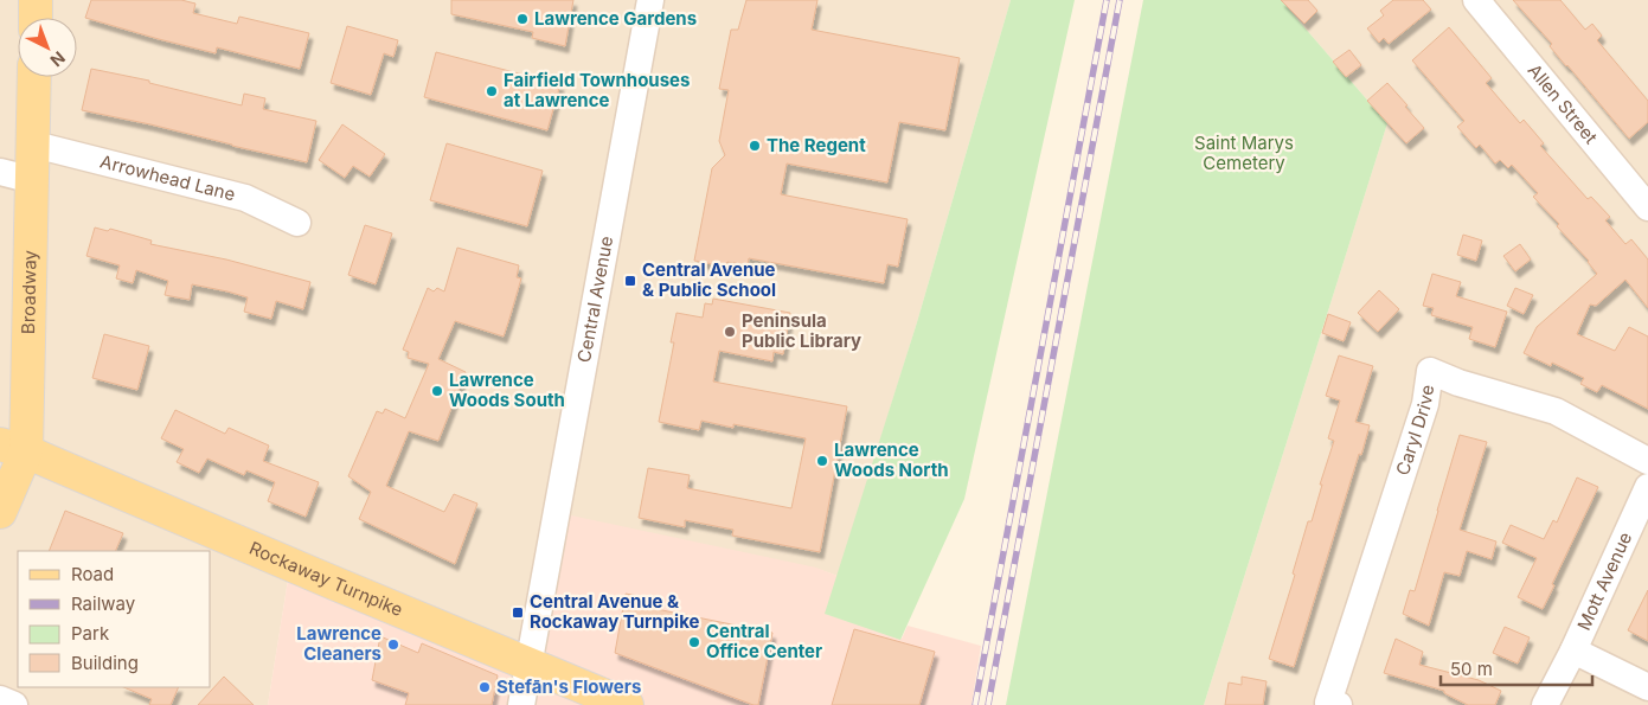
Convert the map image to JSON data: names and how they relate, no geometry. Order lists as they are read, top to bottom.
{
  "streets": {
    "main road": ["Broadway", "Rockaway Turnpike"],
    "street": [
      "Allen Street",
      "Arrowhead Lane",
      "Central Avenue",
      "Caryl Drive",
      "Mott Avenue"
    ]
  },
  "crossings": [
    ["Arrowhead Lane", "Broadway"],
    ["Broadway", "Rockaway Turnpike"],
    ["Central Avenue", "Rockaway Turnpike"]
  ],
  "parks": ["Saint Marys Cemetery"],
  "places": {
    "other": [
      "Lawrence Gardens",
      "Fairfield Townhouses at Lawrence",
      "The Regent",
      "Peninsula Public Library",
      "Lawrence Woods South",
      "Lawrence Woods North",
      "Central Office Center",
      "Lawrence Cleaners",
      "Stefān's Flowers"
    ],
    "transit": ["Central Avenue & Public School", "Central Avenue & Rockaway Turnpike"]
  },
  "legend": [
    "Road",
    "Railway",
    "Park",
    "Building"
  ],
  "scale_bar": "50 m",
  "north": "bottom right"
}
